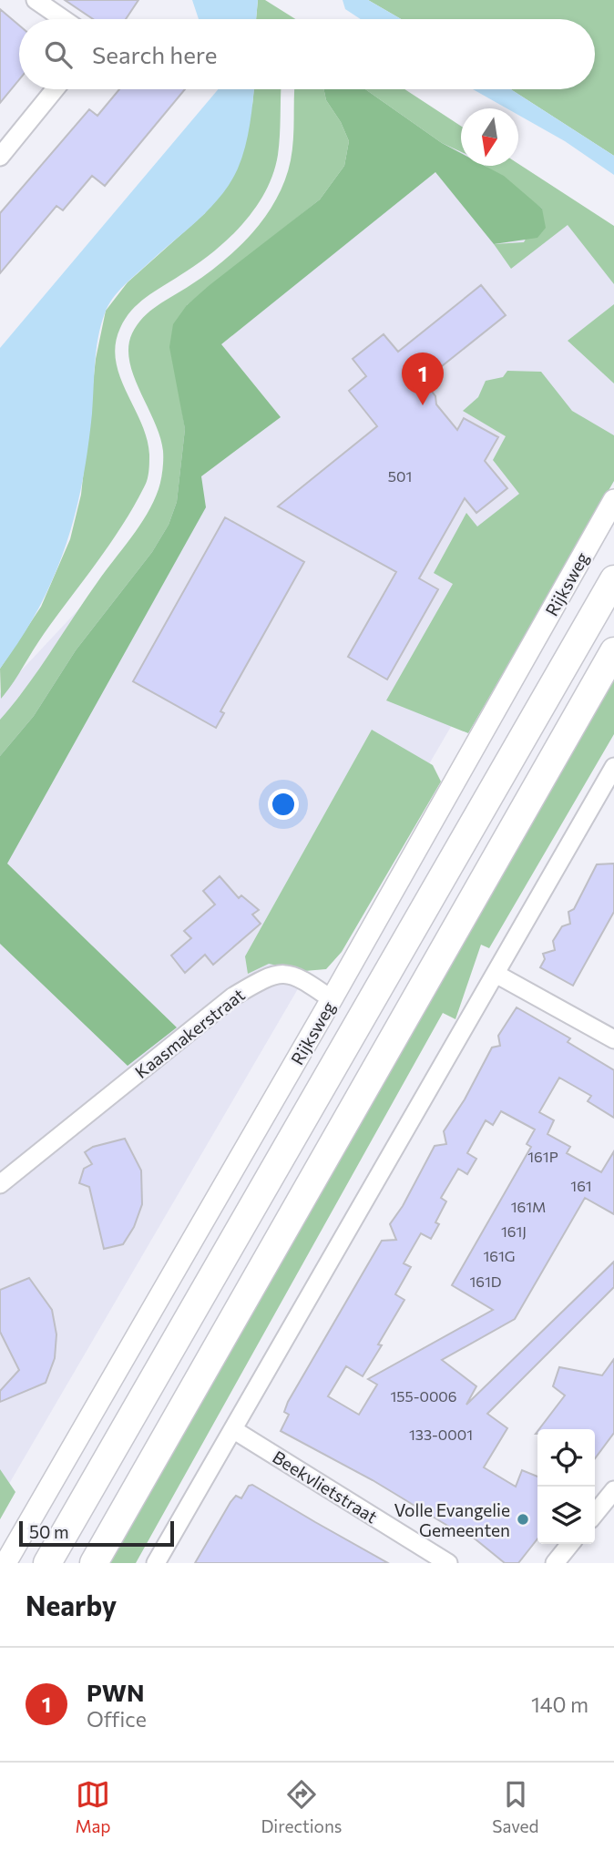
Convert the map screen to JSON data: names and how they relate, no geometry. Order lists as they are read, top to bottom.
{
  "streets": {
    "main road": ["Rijksweg"],
    "street": ["Kaasmakerstraat", "Beekvlietstraat"]
  },
  "crossings": [
    ["Rijksweg", "Kaasmakerstraat"]
  ],
  "places": ["Volle Evangelie Gemeenten"],
  "house_numbers": [
    "501",
    "161P",
    "161",
    "161M",
    "161J",
    "161G",
    "161D",
    "155-0006",
    "133-0001"
  ],
  "scale_bar": "50 m",
  "north": "bottom",
  "page": {
    "search": "Search here",
    "pins": "1",
    "scale": "50 m",
    "heading": "Nearby",
    "list": [
      {
        "mark": "1",
        "name": "PWN",
        "note": "Office",
        "value": "140 m"
      }
    ],
    "nav": ["Map", "Directions", "Saved"]
  }
}
